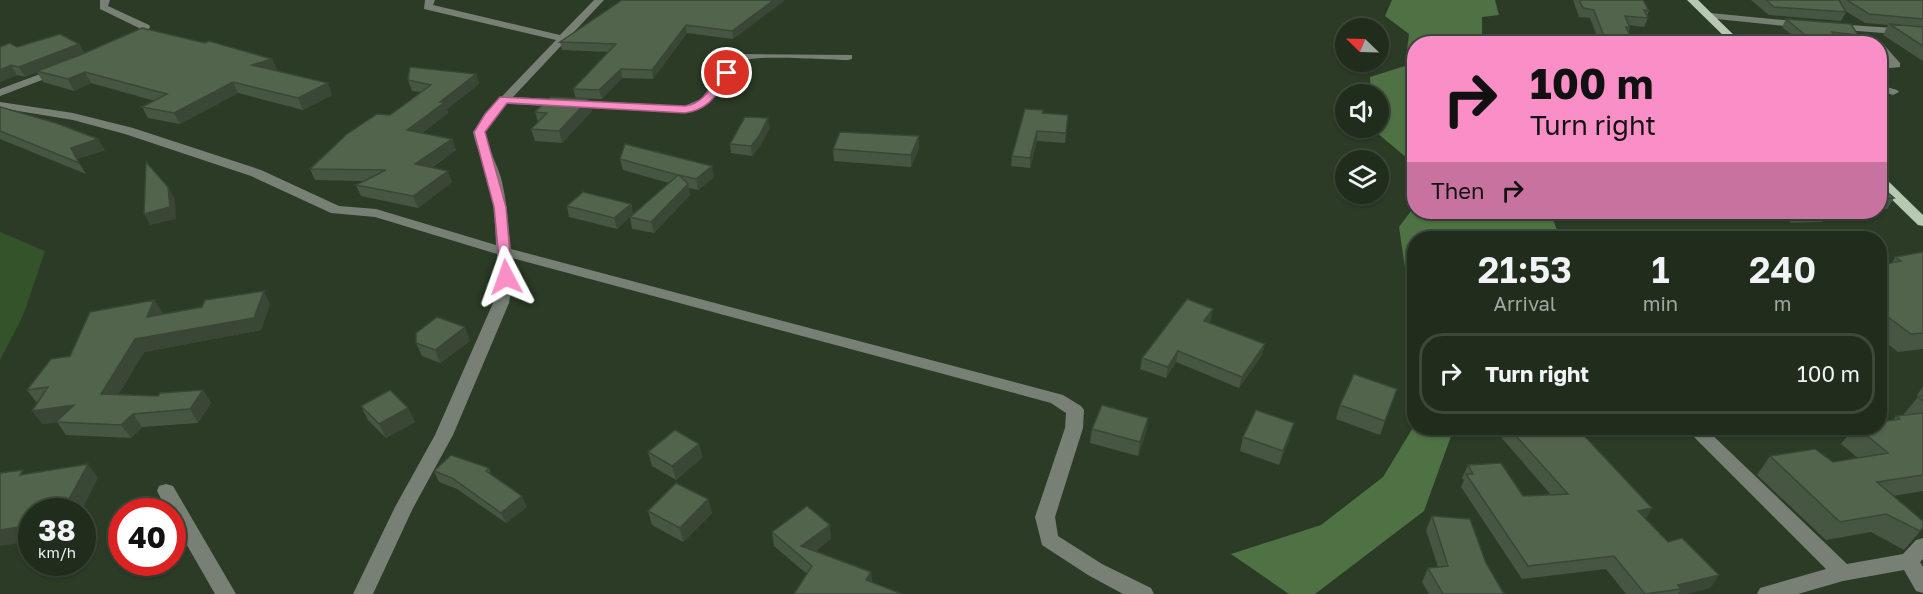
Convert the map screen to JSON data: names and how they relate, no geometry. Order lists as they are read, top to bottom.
{
  "north": "top left",
  "page": {
    "turn": ["100 m", "Turn right"],
    "then": "Then",
    "eta": [
      "21:53",
      "Arrival",
      "1",
      "min",
      "240",
      "m"
    ],
    "list": [
      {
        "name": "Turn right",
        "value": "100 m"
      }
    ],
    "speed": "38 km/h",
    "limit": "40"
  }
}
